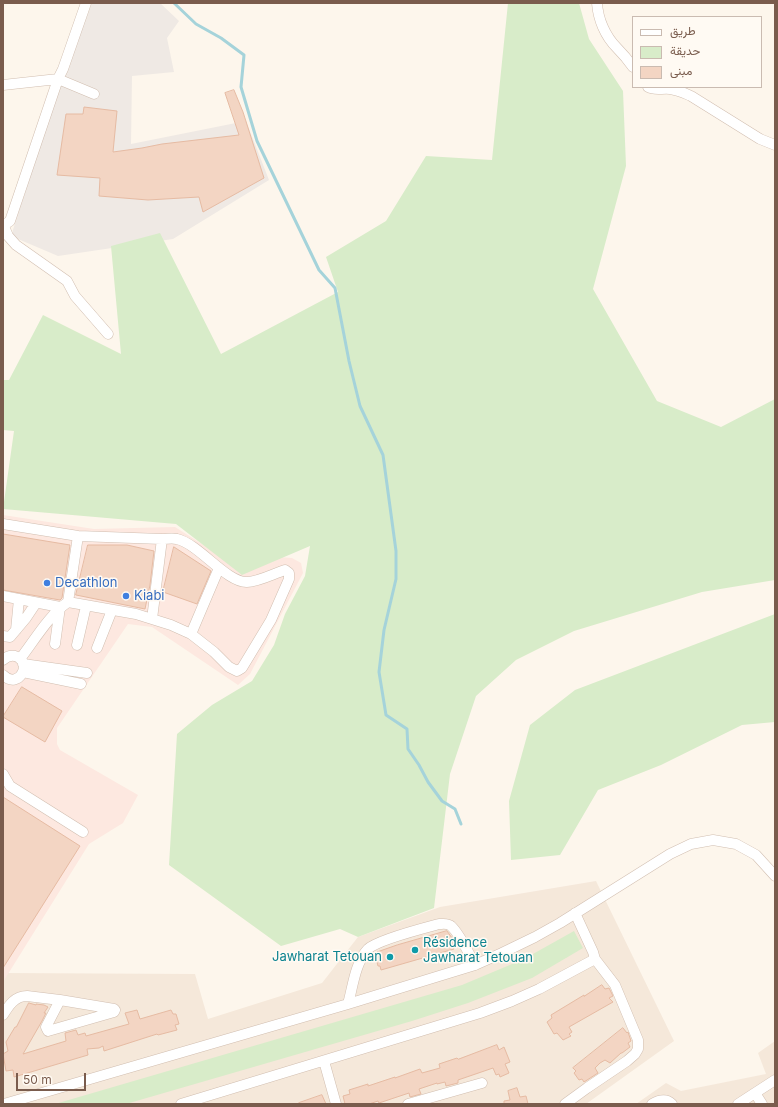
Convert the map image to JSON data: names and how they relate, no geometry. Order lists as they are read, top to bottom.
{
  "places": [
    "Decathlon",
    "Kiabi",
    "Résidence Jawharat Tetouan",
    "Jawharat Tetouan"
  ],
  "legend": ["طريق", "حديقة", "مبنى"],
  "scale_bar": "50 m"
}
